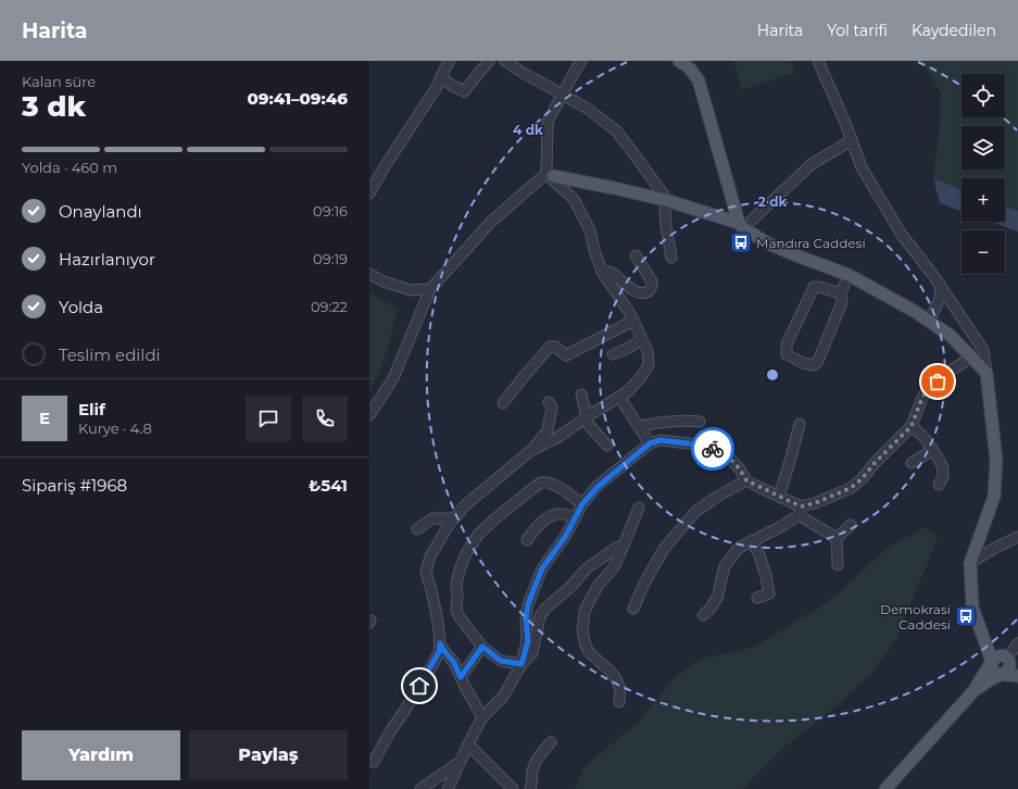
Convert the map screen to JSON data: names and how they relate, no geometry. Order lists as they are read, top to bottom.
{
  "places": {
    "bus stop": ["Mandıra Caddesi", "Demokrasi Caddesi"]
  },
  "page": {
    "header": "Harita",
    "nav": ["Harita", "Yol tarifi", "Kaydedilen"],
    "heading": ["3 dk", "Kalan süre", "09:41–09:46"],
    "panel": [
      "Elif",
      "Kurye · 4.8",
      "Sipariş #1968",
      "₺541"
    ],
    "map_buttons": ["+", "−"],
    "bar": "Yolda · 460 m",
    "list": [
      ["Onaylandı", "09:16"],
      ["Hazırlanıyor", "09:19"],
      ["Yolda", "09:22"],
      "Teslim edildi"
    ],
    "round": "E",
    "buttons": ["Yardım", "Paylaş"]
  },
  "rings": ["4 dk", "2 dk"]
}
